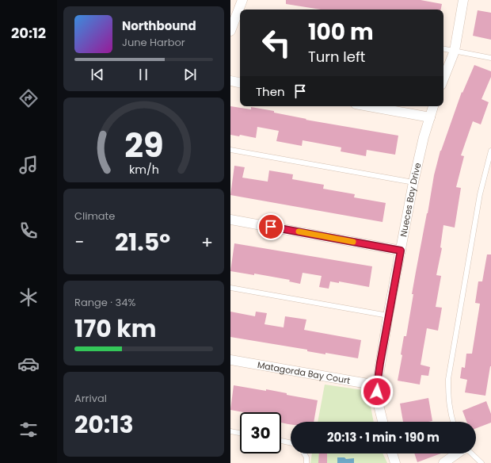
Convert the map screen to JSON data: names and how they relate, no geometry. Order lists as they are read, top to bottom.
{
  "streets": {
    "street": ["Nueces Bay Drive", "Matagorda Bay Court"]
  },
  "crossings": [
    ["Nueces Bay Drive", "Matagorda Bay Court"]
  ],
  "page": {
    "tabs": "20:12",
    "turn": ["100 m", "Turn left"],
    "song": ["Northbound", "June Harbor"],
    "then": "Then",
    "tile": [
      "Climate",
      ["Range · 34%", "170 km"],
      ["Arrival", "20:13"]
    ],
    "heat": ["−", "21.5°", "+"],
    "limit": "30",
    "trip": "20:13 · 1 min · 190 m",
    "gauge": ["29", "km/h"]
  }
}
